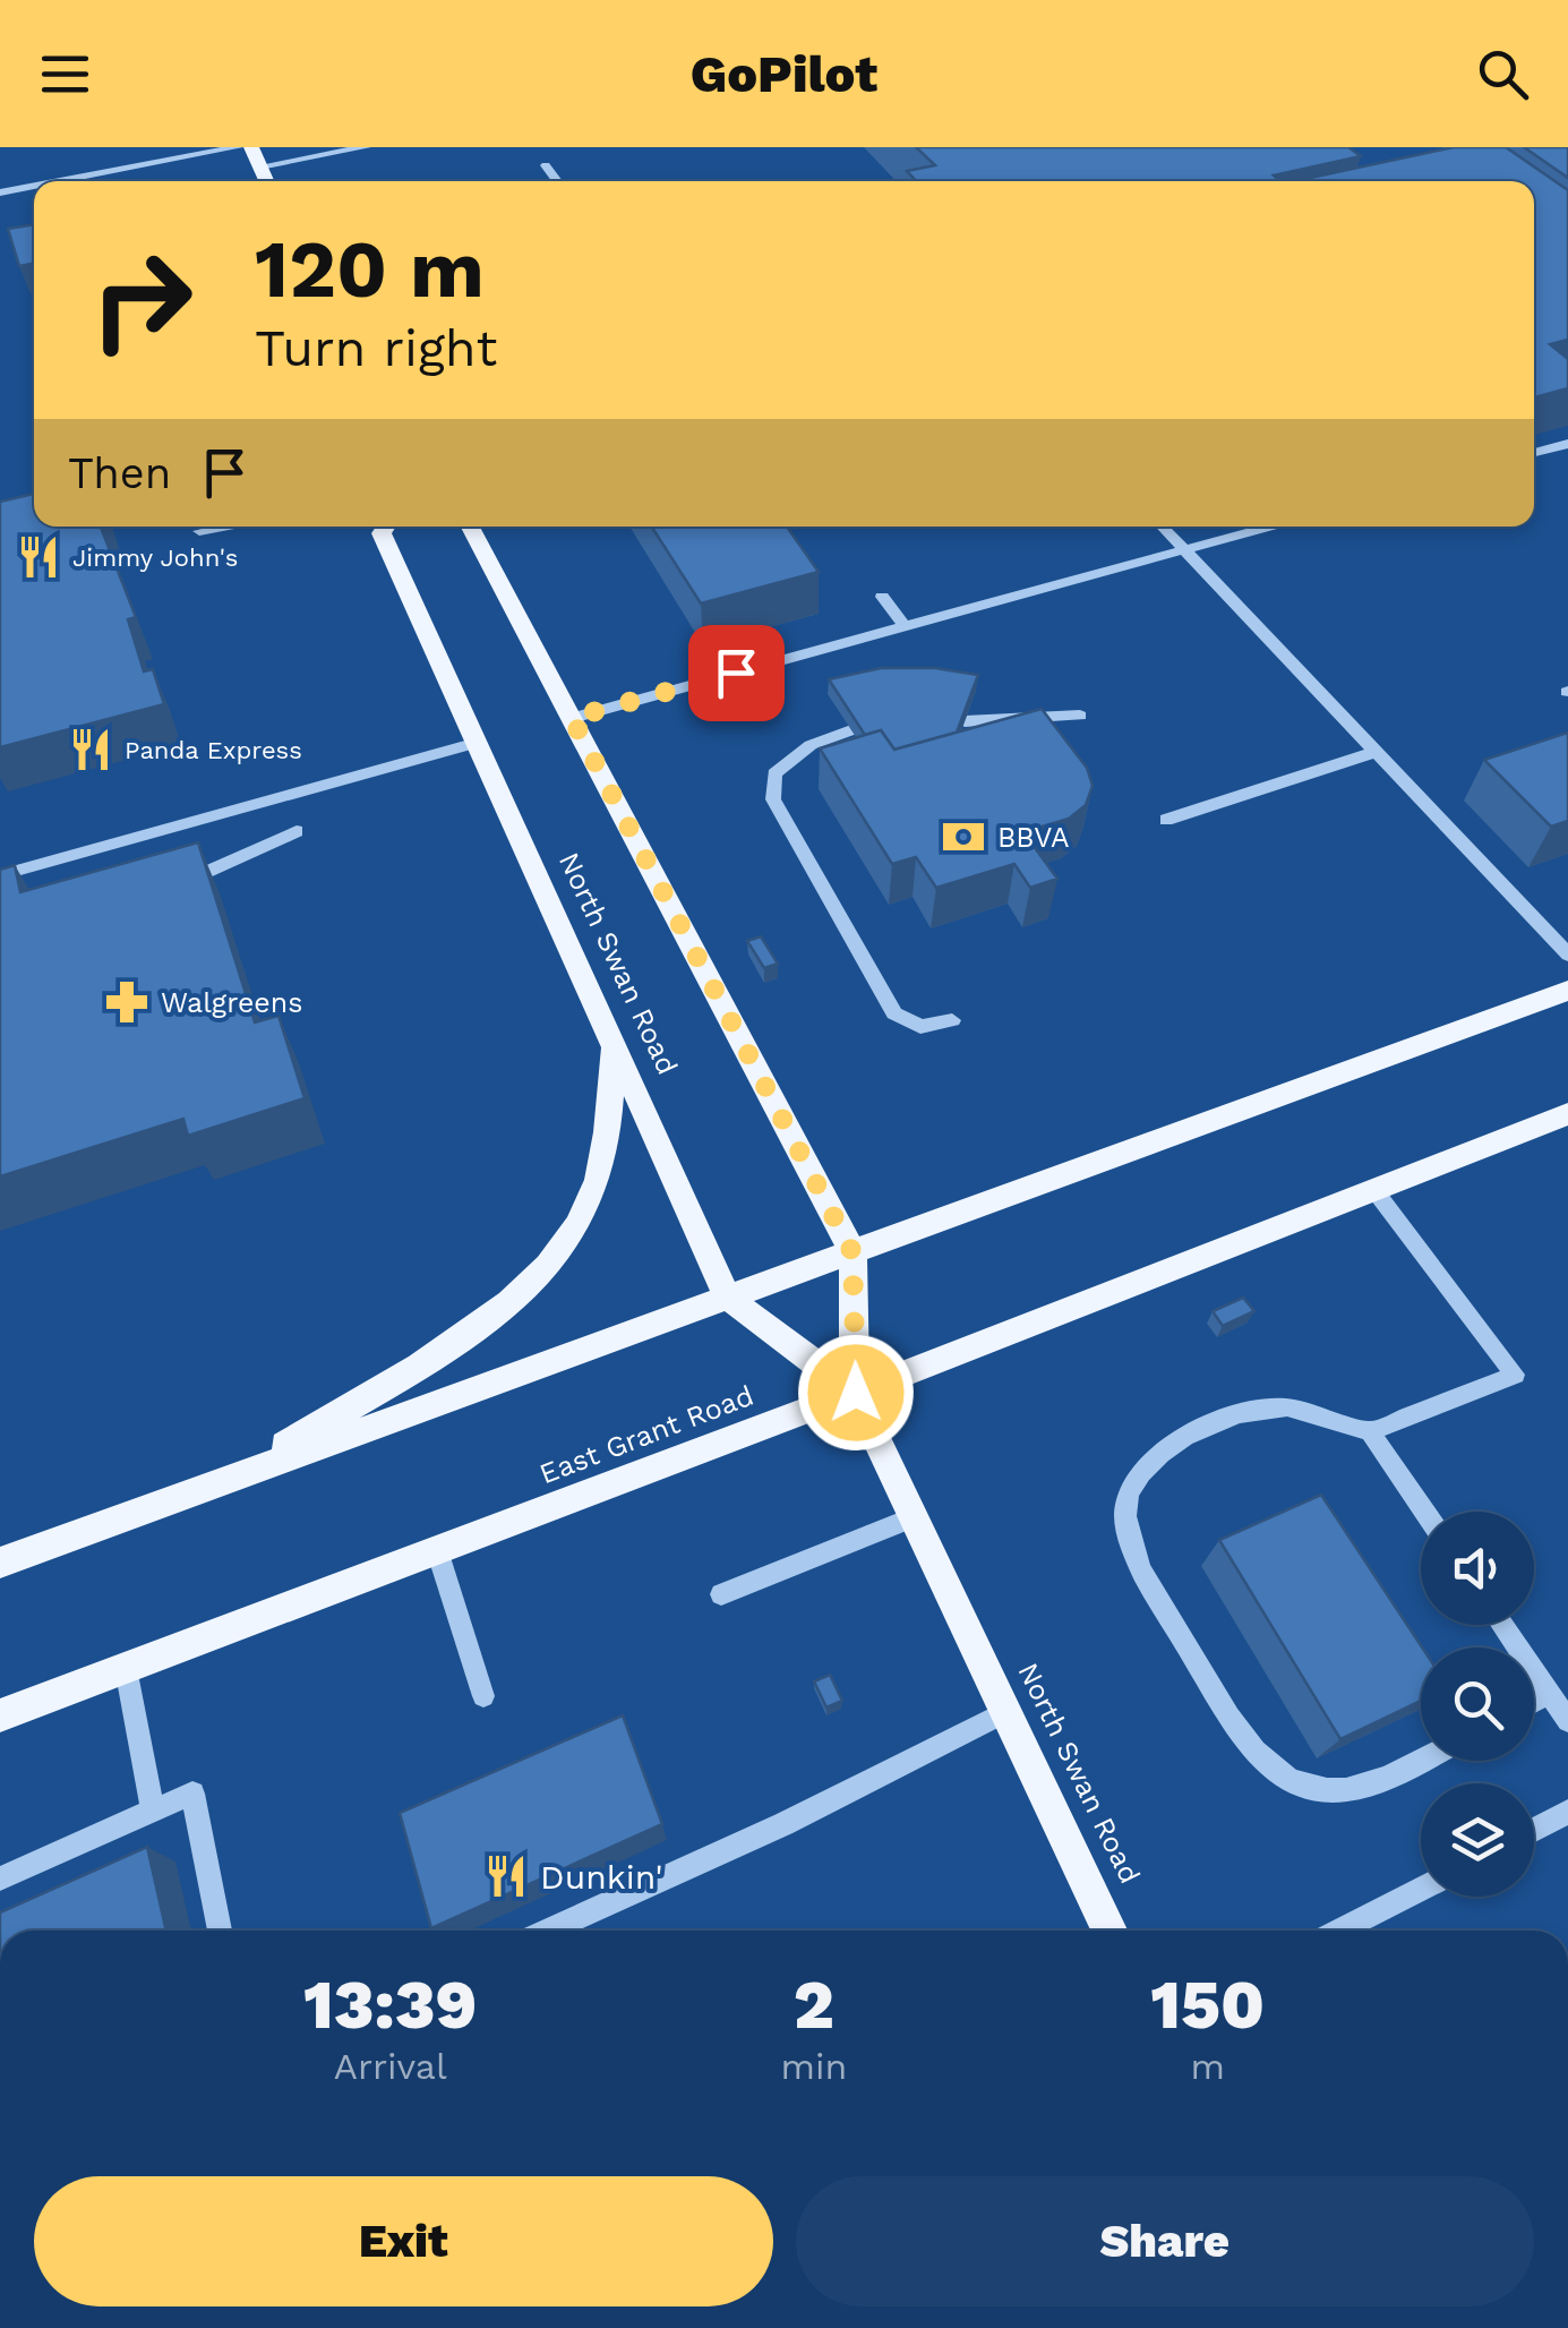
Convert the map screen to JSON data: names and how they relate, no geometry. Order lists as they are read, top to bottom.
{
  "streets": {
    "main road": ["North Swan Road", "East Grant Road"]
  },
  "crossings": [
    ["North Swan Road", "East Grant Road"]
  ],
  "places": {
    "restaurant": ["Jimmy John's", "Panda Express", "Dunkin'"],
    "bank": ["BBVA"],
    "pharmacy": ["Walgreens"]
  },
  "page": {
    "header": "GoPilot",
    "turn": ["120 m", "Turn right"],
    "then": "Then",
    "eta": [
      "13:39",
      "Arrival",
      "2",
      "min",
      "150",
      "m"
    ],
    "buttons": ["Exit", "Share"]
  }
}
